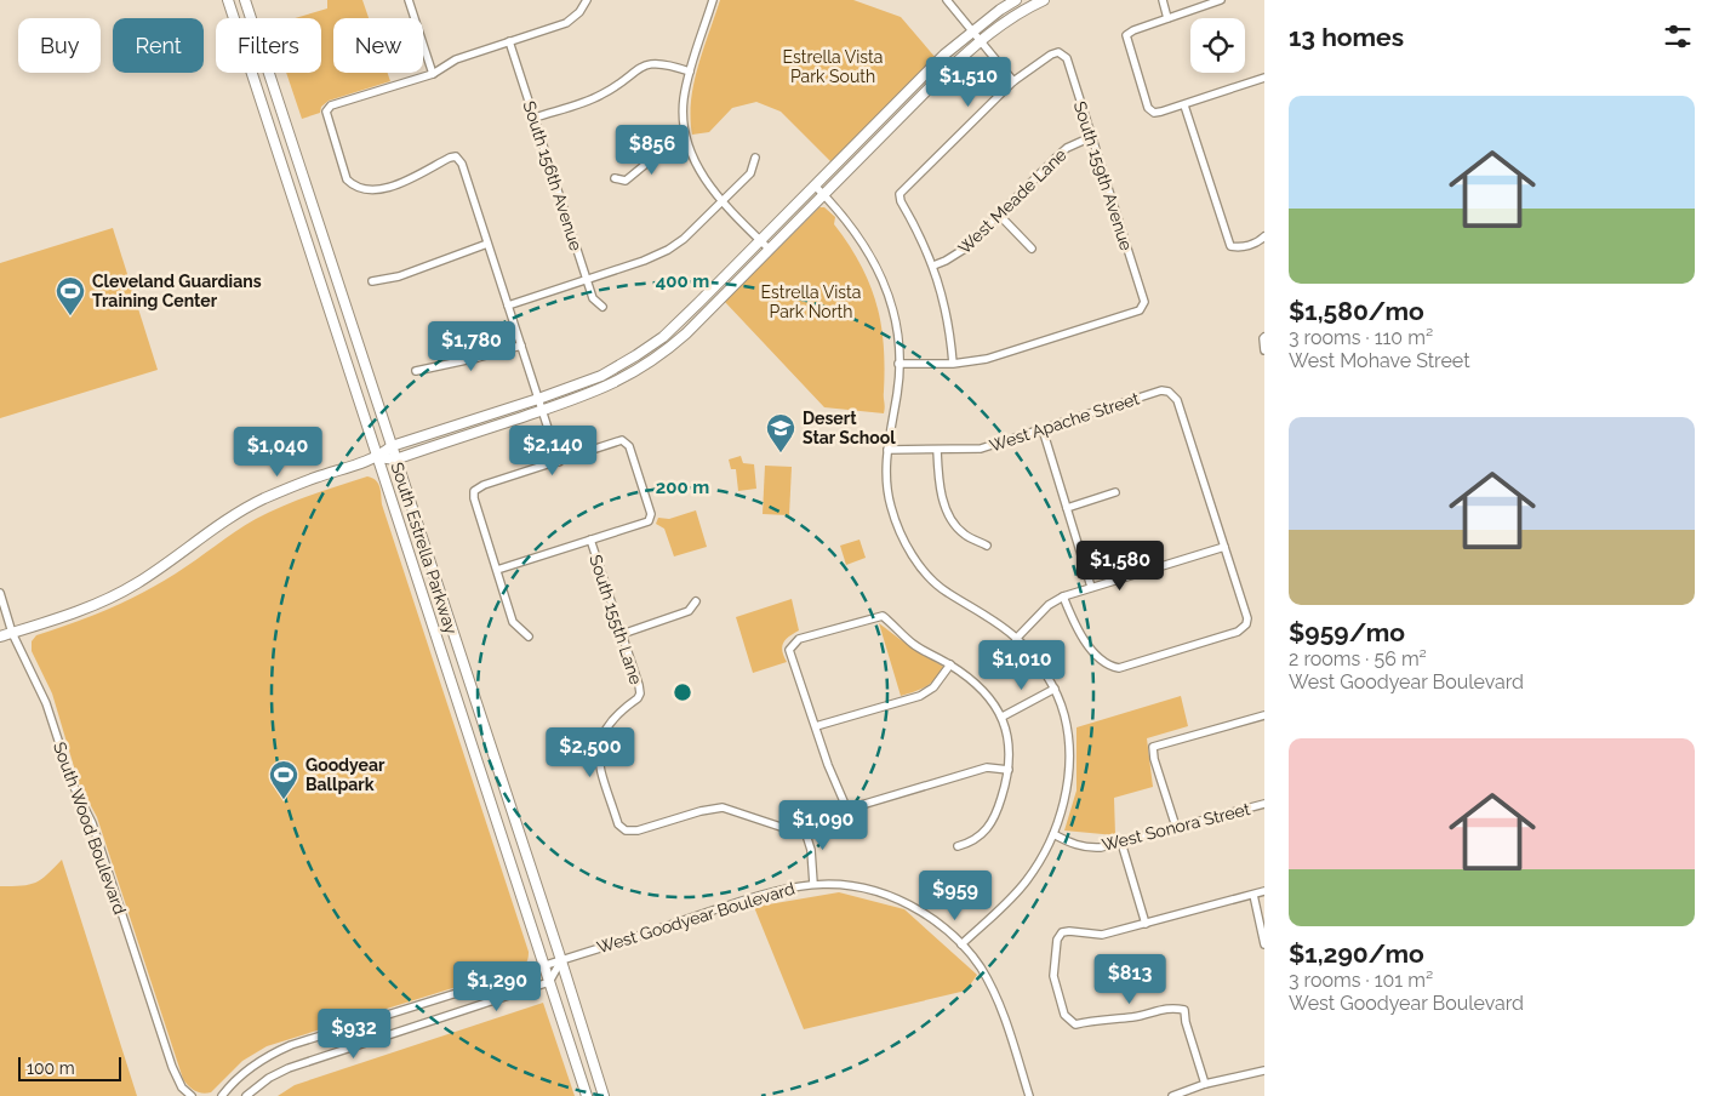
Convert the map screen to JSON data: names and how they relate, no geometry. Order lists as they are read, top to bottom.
{
  "streets": {
    "main road": ["South Estrella Parkway"],
    "street": [
      "South 156th Avenue",
      "South 159th Avenue",
      "West Meade Lane",
      "West Apache Street",
      "South 155th Lane",
      "West Sonora Street",
      "South Wood Boulevard",
      "West Goodyear Boulevard"
    ]
  },
  "crossings": [
    ["South 159th Avenue", "West Meade Lane"],
    ["South Estrella Parkway", "West Goodyear Boulevard"]
  ],
  "parks": ["Estrella Vista Park South", "Estrella Vista Park North"],
  "places": {
    "sports": ["Cleveland Guardians Training Center", "Goodyear Ballpark"],
    "school or university": ["Desert Star School"]
  },
  "scale_bar": "100 m",
  "page": {
    "heading": "13 homes",
    "chip": [
      "Buy",
      "Rent",
      "Filters",
      "New"
    ],
    "price": [
      "$1,510",
      "$856",
      "$1,780",
      "$2,140",
      "$1,040",
      "$1,580",
      "$1,010",
      "$2,500",
      "$1,090",
      "$959",
      "$813",
      "$1,290",
      "$932"
    ],
    "list": [
      {
        "name": "$1,580/mo",
        "note": "3 rooms · 110 m² · West Mohave Street"
      },
      {
        "name": "$959/mo",
        "note": "2 rooms · 56 m² · West Goodyear Boulevard"
      },
      {
        "name": "$1,290/mo",
        "note": "3 rooms · 101 m² · West Goodyear Boulevard"
      }
    ],
    "scale": "100 m"
  },
  "rings": ["400 m", "200 m"]
}
